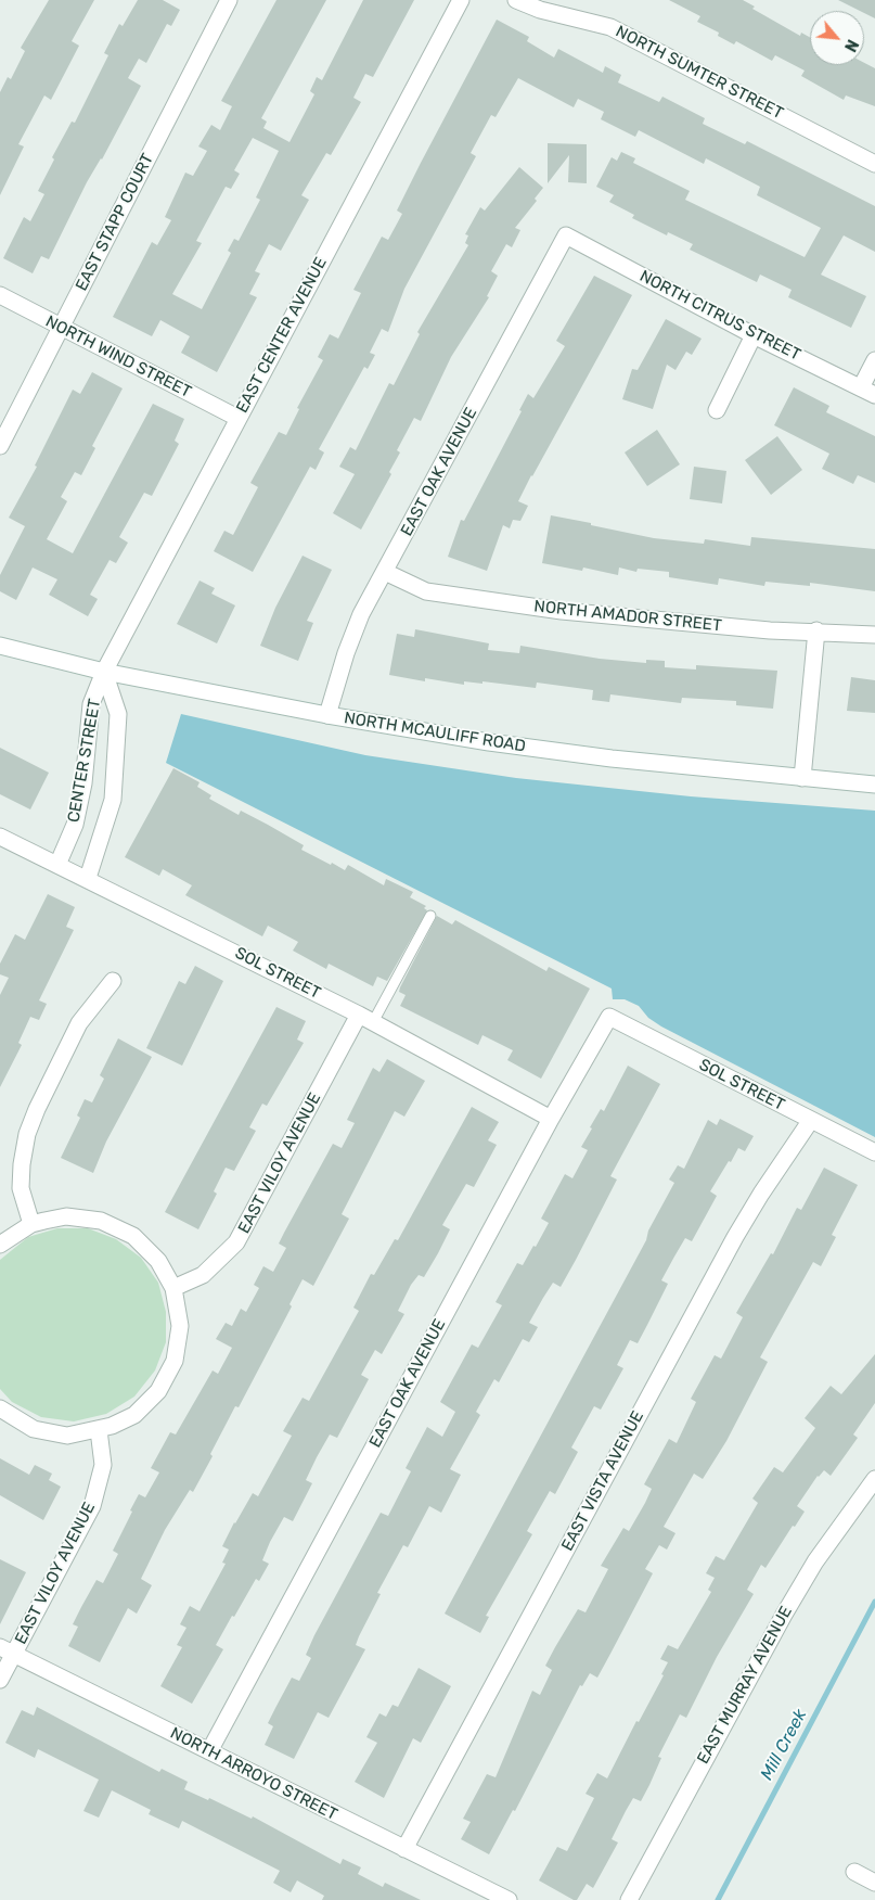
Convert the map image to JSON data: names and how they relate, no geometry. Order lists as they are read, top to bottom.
{
  "streets": {
    "street": [
      "NORTH SUMTER STREET",
      "EAST STAPP COURT",
      "NORTH CITRUS STREET",
      "EAST CENTER AVENUE",
      "NORTH WIND STREET",
      "EAST OAK AVENUE",
      "NORTH AMADOR STREET",
      "NORTH MCAULIFF ROAD",
      "CENTER STREET",
      "SOL STREET",
      "EAST VILOY AVENUE",
      "EAST VISTA AVENUE",
      "EAST MURRAY AVENUE",
      "NORTH ARROYO STREET"
    ]
  },
  "crossings": [
    ["EAST STAPP COURT", "NORTH WIND STREET"],
    ["NORTH CITRUS STREET", "EAST OAK AVENUE"],
    ["EAST CENTER AVENUE", "NORTH WIND STREET"],
    ["EAST CENTER AVENUE", "NORTH MCAULIFF ROAD"],
    ["EAST CENTER AVENUE", "CENTER STREET"],
    ["EAST OAK AVENUE", "NORTH AMADOR STREET"],
    ["EAST OAK AVENUE", "NORTH MCAULIFF ROAD"],
    ["EAST OAK AVENUE", "SOL STREET"],
    ["EAST OAK AVENUE", "NORTH ARROYO STREET"],
    ["NORTH MCAULIFF ROAD", "CENTER STREET"],
    ["CENTER STREET", "SOL STREET"],
    ["SOL STREET", "EAST VILOY AVENUE"],
    ["SOL STREET", "EAST VISTA AVENUE"],
    ["EAST VILOY AVENUE", "NORTH ARROYO STREET"],
    ["EAST VISTA AVENUE", "NORTH ARROYO STREET"]
  ],
  "water": ["Mill Creek"],
  "north": "bottom right"
}
